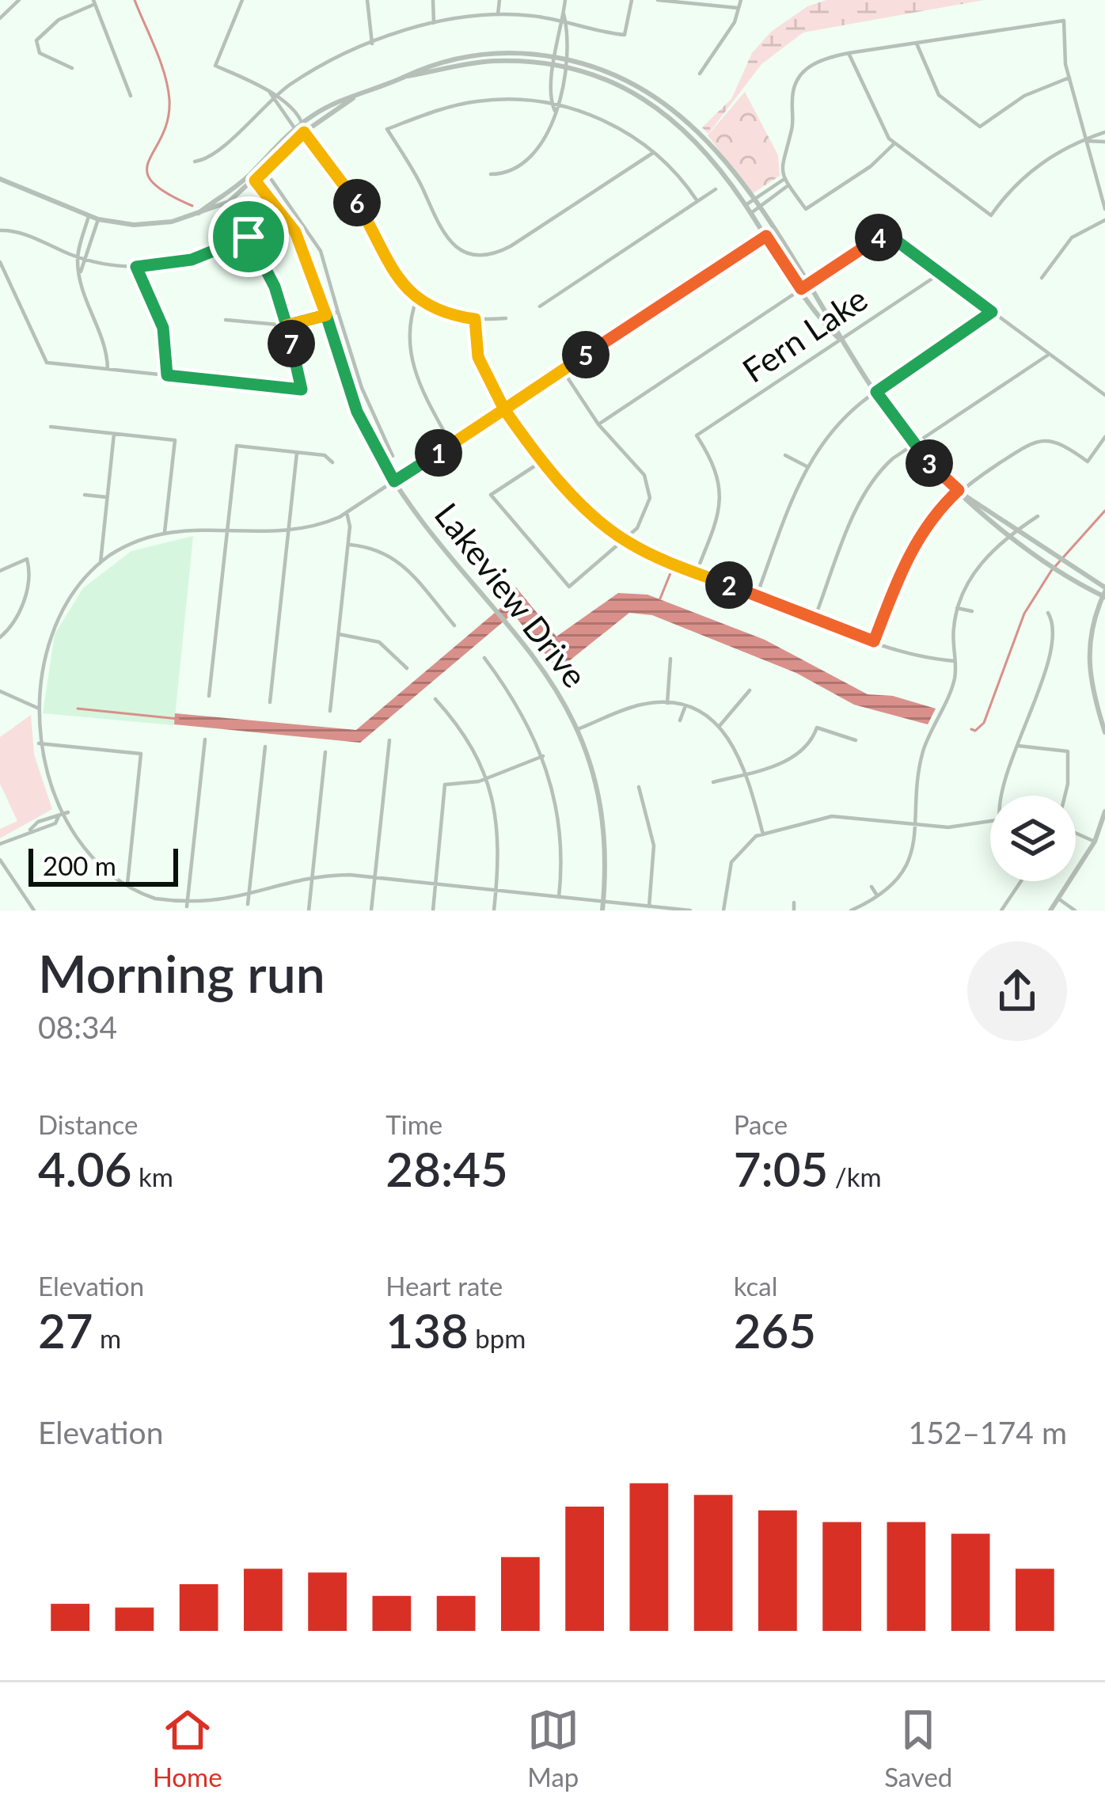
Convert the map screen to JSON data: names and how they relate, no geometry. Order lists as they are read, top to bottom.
{
  "streets": {
    "street": ["Fern Lake", "Lakeview Drive"]
  },
  "scale_bar": "200 m",
  "page": {
    "pins": [
      "6",
      "4",
      "7",
      "5",
      "1",
      "3",
      "2"
    ],
    "scale": "200 m",
    "heading": ["Morning run", "08:34"],
    "stats": [
      ["Distance", "4.06 km"],
      ["Time", "28:45"],
      ["Pace", "7:05 /km"],
      ["Elevation", "27 m"],
      ["Heart rate", "138 bpm"],
      ["kcal", "265"]
    ],
    "chart": ["Elevation", "152–174 m"],
    "tabs": ["Home", "Map", "Saved"]
  }
}
